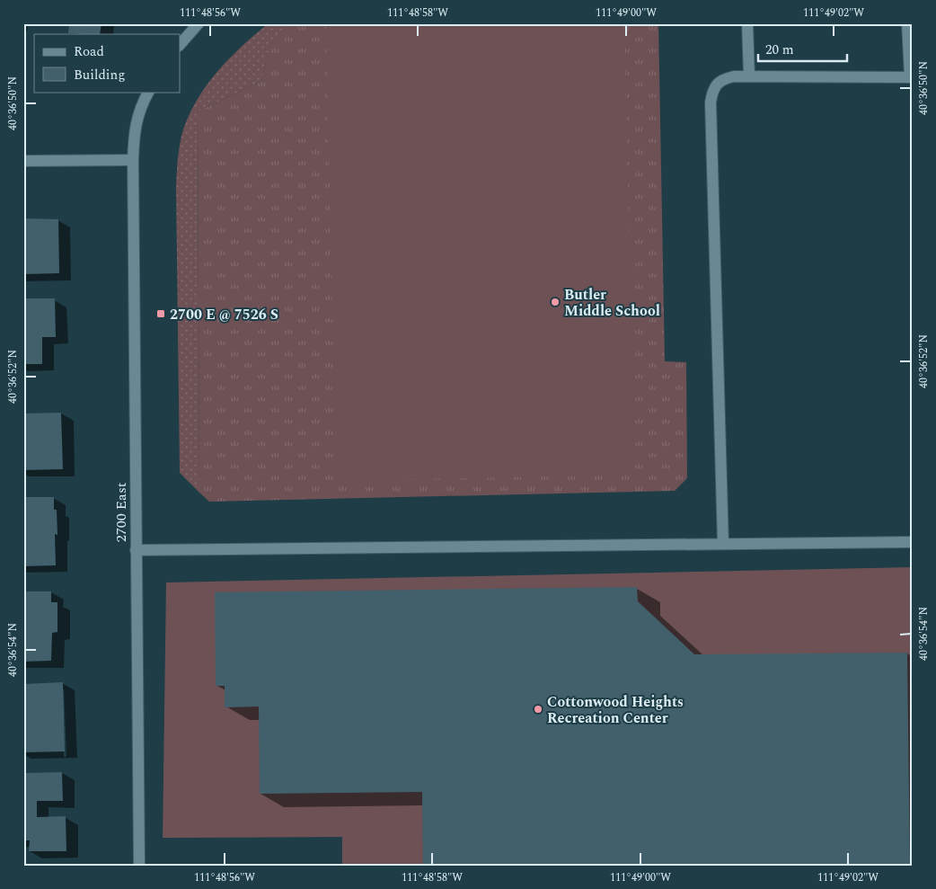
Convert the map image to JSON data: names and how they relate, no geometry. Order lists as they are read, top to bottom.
{
  "streets": {
    "street": ["2700 East"]
  },
  "places": {
    "other": ["Butler Middle School", "Cottonwood Heights Recreation Center"],
    "transit": ["2700 E @ 7526 S"]
  },
  "legend": ["Road", "Building"],
  "scale_bar": "20 m",
  "coordinates": [
    "111°48'56\"W",
    "111°48'58\"W",
    "111°49'00\"W",
    "111°49'02\"W",
    "40°36'50\"N",
    "40°36'52\"N",
    "40°36'54\"N"
  ]
}
